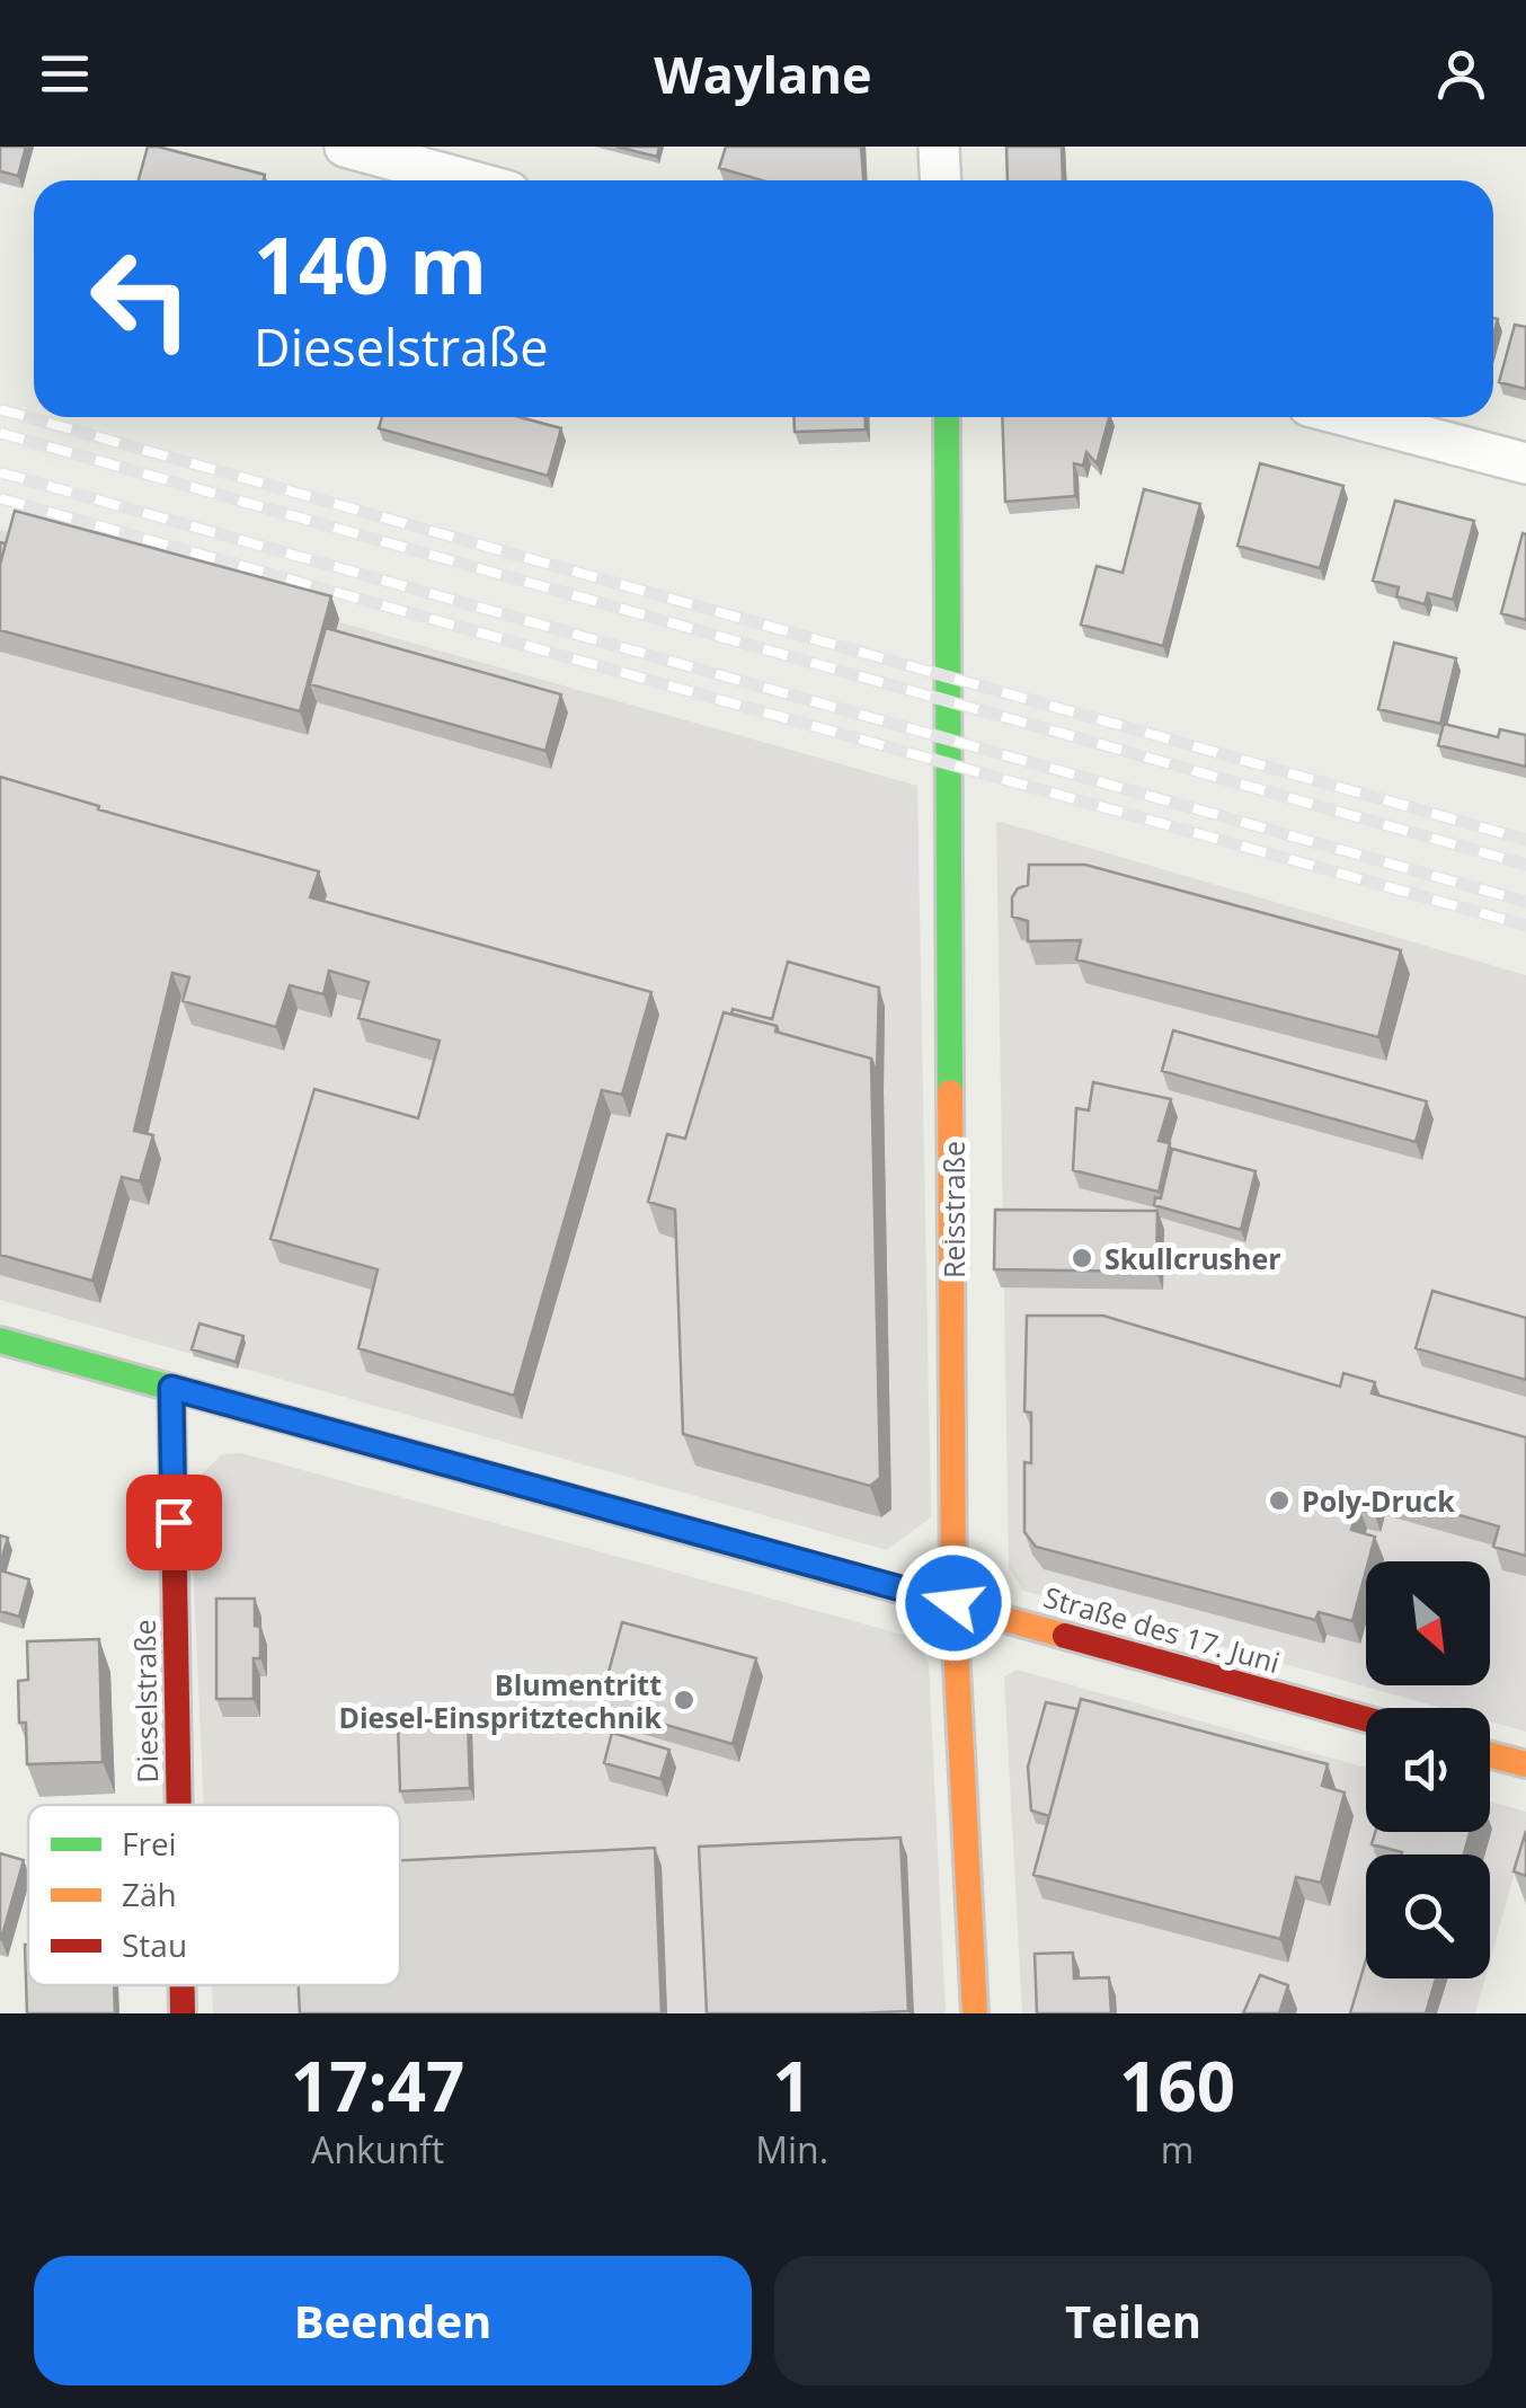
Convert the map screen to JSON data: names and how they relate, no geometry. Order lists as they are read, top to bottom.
{
  "streets": {
    "street": ["Reisstraße", "Straße des 17. Juni", "Dieselstraße"]
  },
  "crossings": [
    ["Reisstraße", "Straße des 17. Juni"],
    ["Straße des 17. Juni", "Dieselstraße"]
  ],
  "places": ["Skullcrusher", "Poly-Druck", "Blumentritt Diesel-Einspritztechnik"],
  "legend": ["Frei", "Zäh", "Stau"],
  "north": "bottom right",
  "page": {
    "header": "Waylane",
    "turn": ["140 m", "Dieselstraße"],
    "eta": [
      "17:47",
      "Ankunft",
      "1",
      "Min.",
      "160",
      "m"
    ],
    "buttons": ["Beenden", "Teilen"]
  }
}
